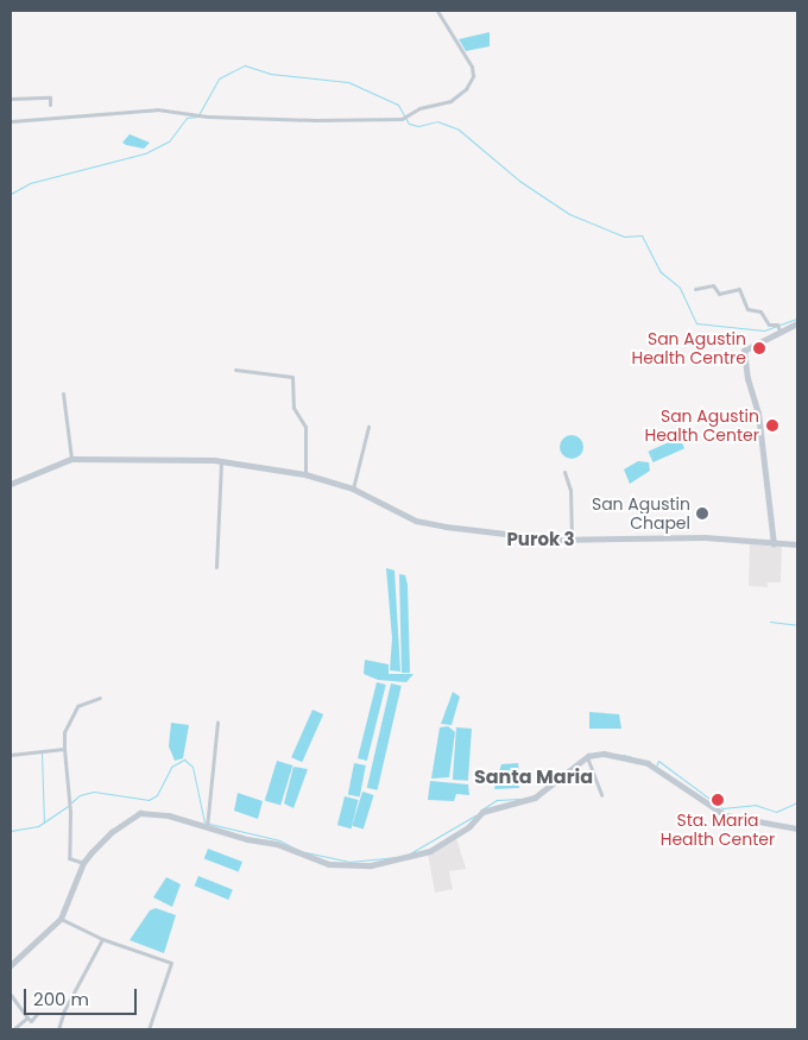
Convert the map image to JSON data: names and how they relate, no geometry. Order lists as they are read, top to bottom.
{
  "districts": ["Purok 3", "Santa Maria"],
  "places": [
    "San Agustin Health Centre",
    "San Agustin Health Center",
    "San Agustin Chapel",
    "Sta. Maria Health Center"
  ],
  "scale_bar": "200 m"
}
